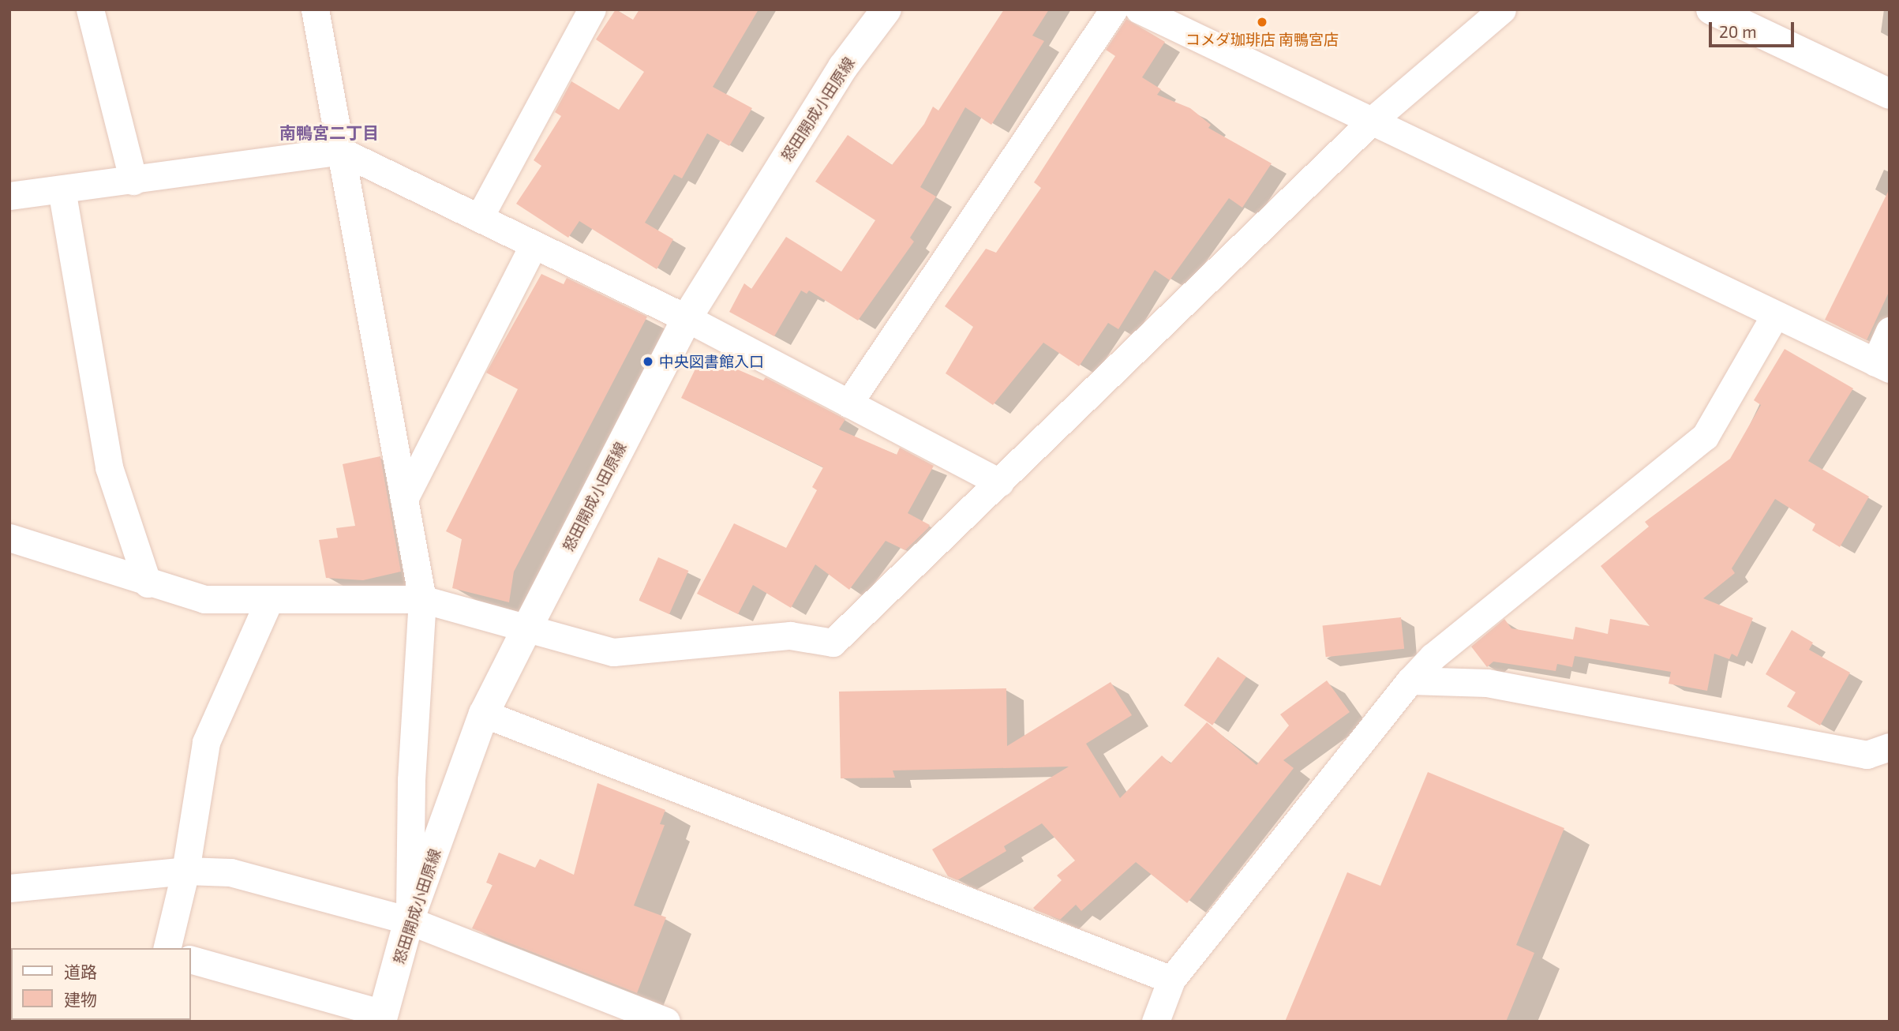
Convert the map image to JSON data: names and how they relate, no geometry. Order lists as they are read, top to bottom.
{
  "streets": {
    "main road": ["怒田開成小田原線"]
  },
  "districts": ["南鴨宮二丁目"],
  "places": ["コメダ珈琲店 南鴨宮店", "中央図書館入口"],
  "legend": ["道路", "建物"],
  "scale_bar": "20 m"
}
